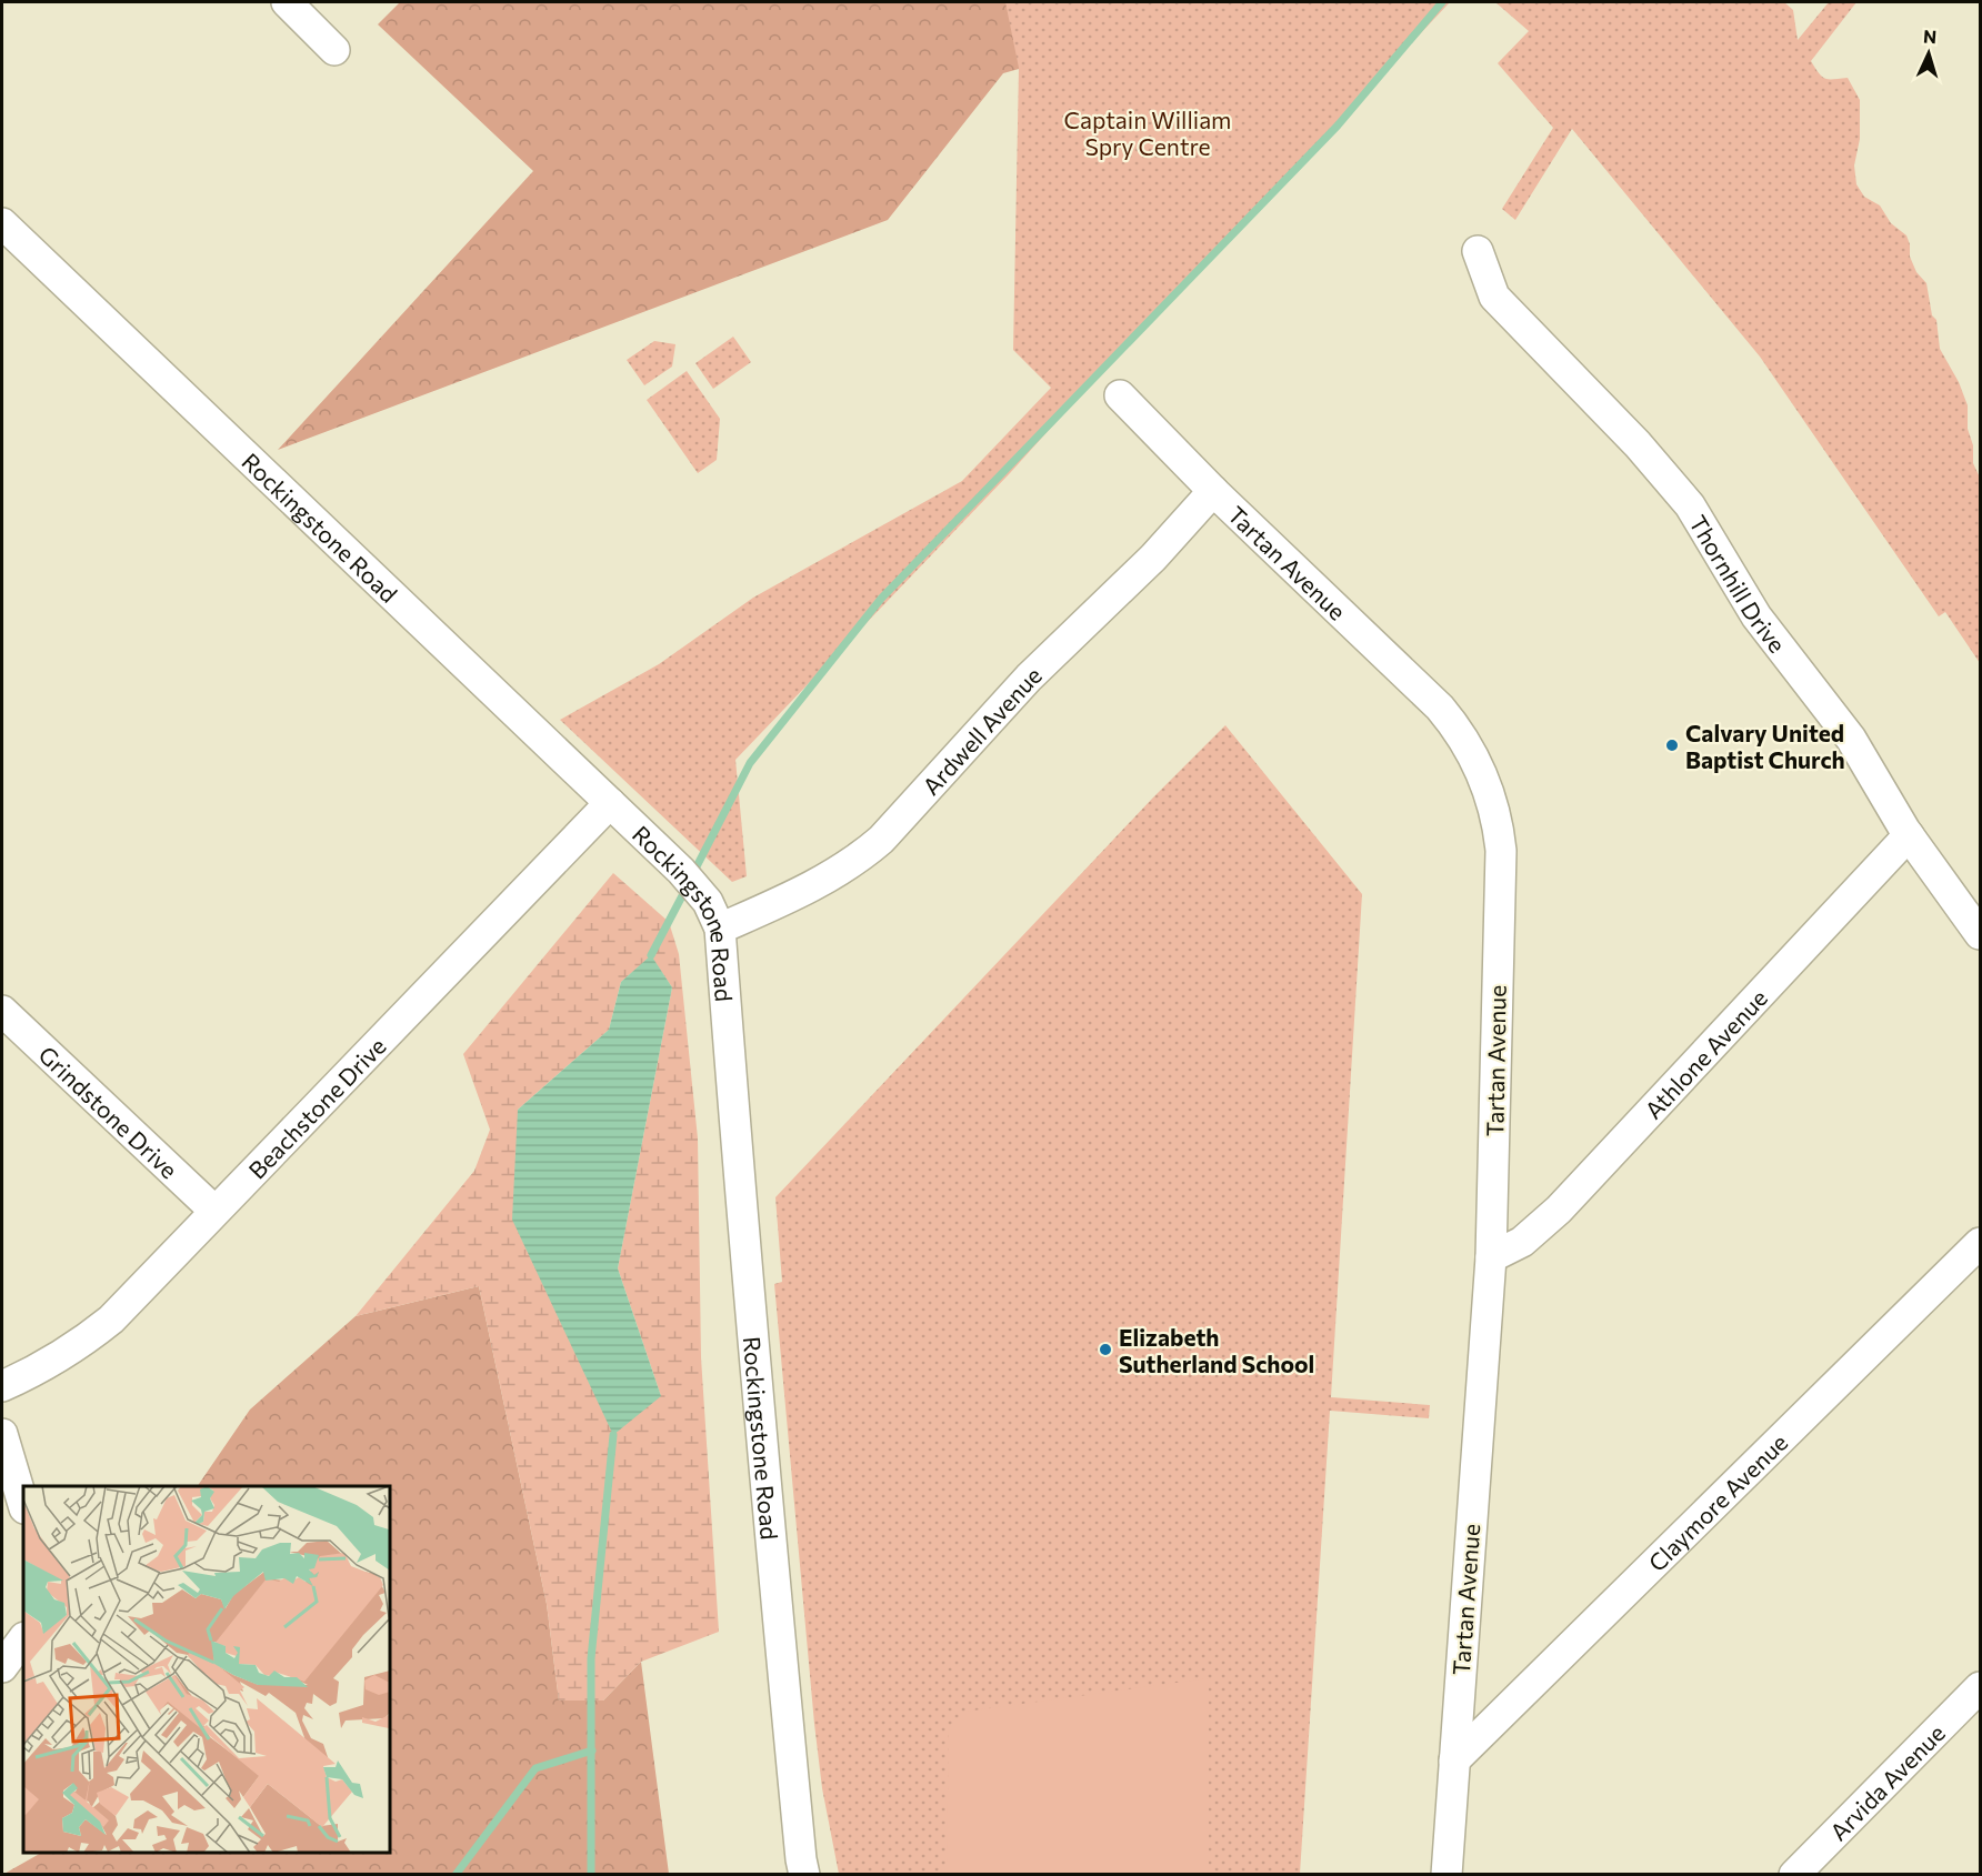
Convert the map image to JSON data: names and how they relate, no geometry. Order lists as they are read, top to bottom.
{
  "streets": {
    "street": [
      "Rockingstone Road",
      "Tartan Avenue",
      "Thornhill Drive",
      "Ardwell Avenue",
      "Athlone Avenue",
      "Beachstone Drive",
      "Grindstone Drive",
      "Claymore Avenue",
      "Arvida Avenue"
    ]
  },
  "crossings": [
    ["Rockingstone Road", "Ardwell Avenue"],
    ["Rockingstone Road", "Beachstone Drive"],
    ["Tartan Avenue", "Ardwell Avenue"],
    ["Tartan Avenue", "Athlone Avenue"],
    ["Tartan Avenue", "Claymore Avenue"],
    ["Thornhill Drive", "Athlone Avenue"],
    ["Beachstone Drive", "Grindstone Drive"]
  ],
  "parks": ["Captain William Spry Centre"],
  "places": ["Calvary United Baptist Church", "Elizabeth Sutherland School"],
  "north": "top"
}
